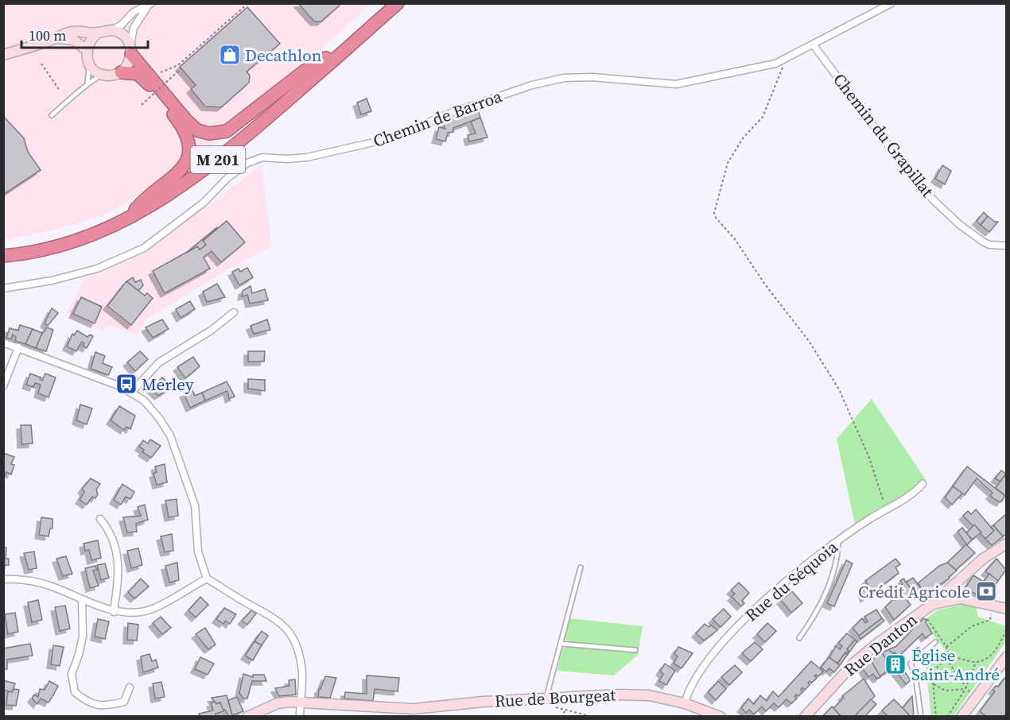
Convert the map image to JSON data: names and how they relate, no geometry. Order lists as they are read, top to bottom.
{
  "streets": {
    "highway": ["M 201"],
    "street": [
      "Chemin de Barroa",
      "Chemin du Grapillat",
      "Rue du Séquoia",
      "Rue Danton",
      "Rue de Bourgeat"
    ]
  },
  "crossings": [
    ["Chemin de Barroa", "Chemin du Grapillat"],
    ["Rue du Séquoia", "Rue de Bourgeat"]
  ],
  "places": {
    "shop": ["Decathlon"],
    "bus stop": ["Merley"],
    "bank": ["Crédit Agricole"],
    "building": ["Église Saint-André"]
  },
  "scale_bar": "100 m"
}
